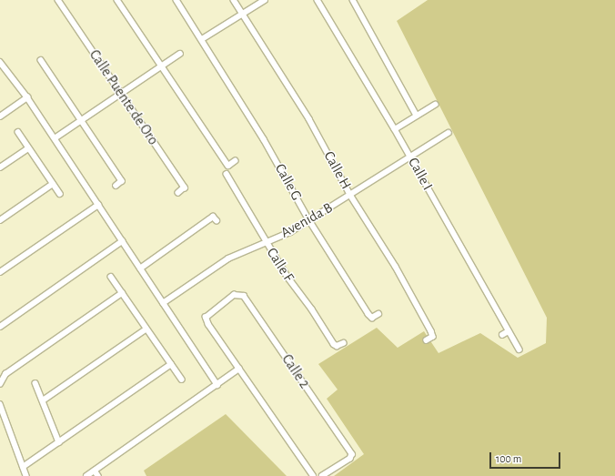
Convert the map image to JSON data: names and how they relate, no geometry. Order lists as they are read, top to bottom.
{
  "streets": {
    "street": [
      "Calle Puente de Oro",
      "Calle H",
      "Calle I",
      "Calle G",
      "Avenida B",
      "Calle F",
      "Calle 2"
    ]
  },
  "crossings": [
    ["Calle H", "Avenida B"],
    ["Calle I", "Avenida B"],
    ["Calle G", "Avenida B"],
    ["Avenida B", "Calle F"]
  ],
  "scale_bar": "100 m"
}
